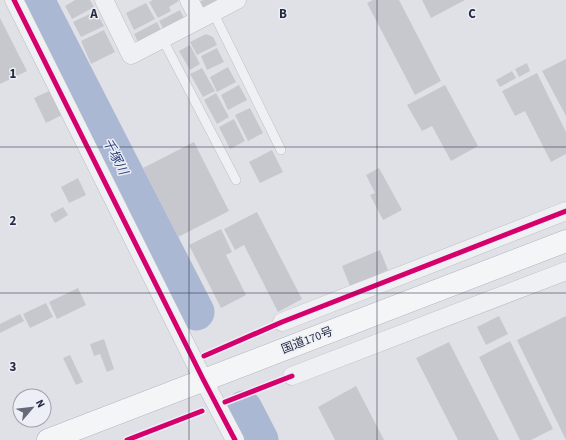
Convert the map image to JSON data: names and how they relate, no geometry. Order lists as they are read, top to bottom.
{
  "streets": {
    "highway": ["国道170号"]
  },
  "water": ["千塚川"],
  "north": "top right",
  "grid": {
    "columns": ["A", "B", "C"],
    "rows": ["1", "2", "3"]
  }
}
